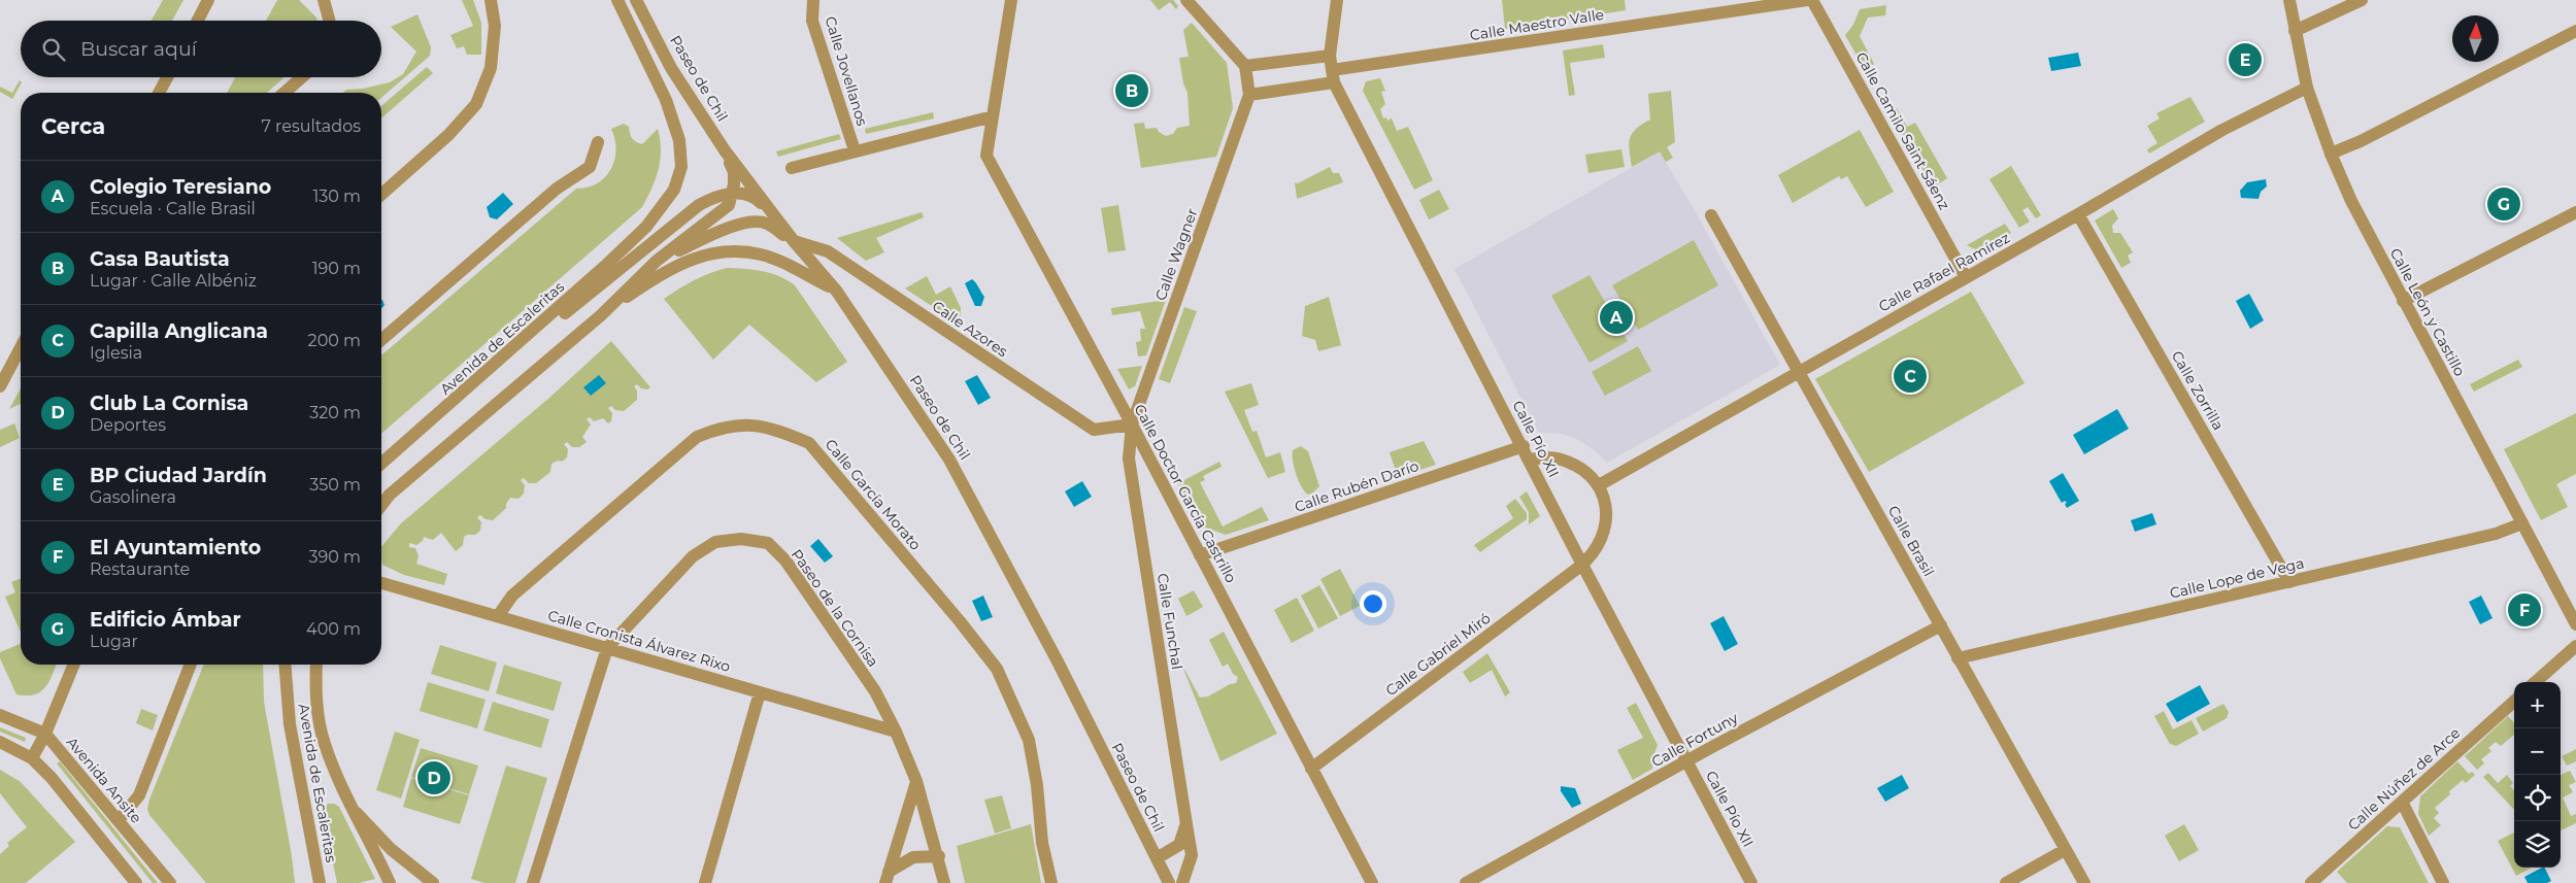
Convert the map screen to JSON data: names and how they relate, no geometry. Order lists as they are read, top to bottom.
{
  "streets": {
    "street": [
      "Calle Maestro Valle",
      "Calle Jovellanos",
      "Paseo de Chil",
      "Calle Camilo Saint Sáenz",
      "Calle Wagner",
      "Calle Rafael Ramírez",
      "Calle León y Castillo",
      "Calle Azores",
      "Avenida de Escaleritas",
      "Calle Zorrilla",
      "Calle Pío XII",
      "Calle Rubén Darío",
      "Calle Doctor García Castrillo",
      "Calle García Morato",
      "Calle Brasil",
      "Calle Lope de Vega",
      "Paseo de la Cornisa",
      "Calle Funchal",
      "Calle Cronista Álvarez Rixo",
      "Calle Gabriel Miró",
      "Calle Fortuny",
      "Calle Núñez de Arce",
      "Avenida Ansite"
    ]
  },
  "crossings": [
    ["Calle Maestro Valle", "Calle Wagner"],
    ["Calle Maestro Valle", "Calle Pío XII"],
    ["Paseo de Chil", "Calle Azores"],
    ["Calle Camilo Saint Sáenz", "Calle Rafael Ramírez"],
    ["Calle Wagner", "Calle Azores"],
    ["Calle Wagner", "Calle Doctor García Castrillo"],
    ["Calle Wagner", "Calle Funchal"],
    ["Calle Rafael Ramírez", "Calle León y Castillo"],
    ["Calle Rafael Ramírez", "Calle Zorrilla"],
    ["Calle Rafael Ramírez", "Calle Brasil"],
    ["Calle León y Castillo", "Calle Lope de Vega"],
    ["Calle Azores", "Calle Doctor García Castrillo"],
    ["Calle Azores", "Calle Funchal"],
    ["Calle Zorrilla", "Calle Lope de Vega"],
    ["Calle Pío XII", "Calle Rubén Darío"],
    ["Calle Pío XII", "Calle Gabriel Miró"],
    ["Calle Pío XII", "Calle Fortuny"],
    ["Calle Rubén Darío", "Calle Doctor García Castrillo"],
    ["Calle Doctor García Castrillo", "Calle Funchal"],
    ["Calle Doctor García Castrillo", "Calle Gabriel Miró"],
    ["Calle García Morato", "Calle Cronista Álvarez Rixo"],
    ["Calle Brasil", "Calle Lope de Vega"],
    ["Calle Brasil", "Calle Fortuny"],
    ["Paseo de la Cornisa", "Calle Cronista Álvarez Rixo"]
  ],
  "north": "top",
  "page": {
    "search": "Buscar aquí",
    "pins": [
      "E",
      "B",
      "G",
      "A",
      "C",
      "F",
      "D"
    ],
    "heading": ["Cerca", "7 resultados"],
    "list": [
      {
        "mark": "A",
        "name": "Colegio Teresiano",
        "note": "Escuela · Calle Brasil",
        "value": "130 m"
      },
      {
        "mark": "B",
        "name": "Casa Bautista",
        "note": "Lugar · Calle Albéniz",
        "value": "190 m"
      },
      {
        "mark": "C",
        "name": "Capilla Anglicana",
        "note": "Iglesia",
        "value": "200 m"
      },
      {
        "mark": "D",
        "name": "Club La Cornisa",
        "note": "Deportes",
        "value": "320 m"
      },
      {
        "mark": "E",
        "name": "BP Ciudad Jardín",
        "note": "Gasolinera",
        "value": "350 m"
      },
      {
        "mark": "F",
        "name": "El Ayuntamiento",
        "note": "Restaurante",
        "value": "390 m"
      },
      {
        "mark": "G",
        "name": "Edificio Ámbar",
        "note": "Lugar",
        "value": "400 m"
      }
    ],
    "map_buttons": ["+", "−"]
  }
}
